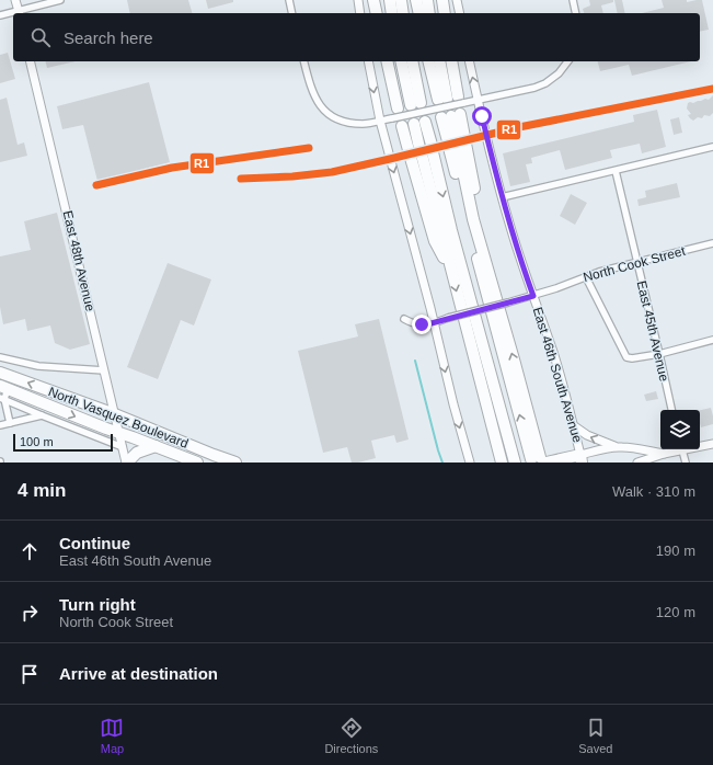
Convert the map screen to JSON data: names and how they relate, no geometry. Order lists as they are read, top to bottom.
{
  "streets": {
    "highway": ["North Vasquez Boulevard"],
    "main road": ["East 48th Avenue", "East 46th South Avenue"],
    "street": ["North Cook Street", "East 45th Avenue"]
  },
  "crossings": [
    ["East 48th Avenue", "North Vasquez Boulevard"],
    ["North Cook Street", "East 45th Avenue"],
    ["North Cook Street", "East 46th South Avenue"]
  ],
  "lines": ["transit line R1"],
  "scale_bar": "100 m",
  "page": {
    "search": "Search here",
    "scale": "100 m",
    "heading": ["4 min", "Walk · 310 m"],
    "list": [
      ["Continue", "East 46th South Avenue", "190 m"],
      ["Turn right", "North Cook Street", "120 m"],
      "Arrive at destination"
    ],
    "nav": ["Map", "Directions", "Saved"]
  }
}
